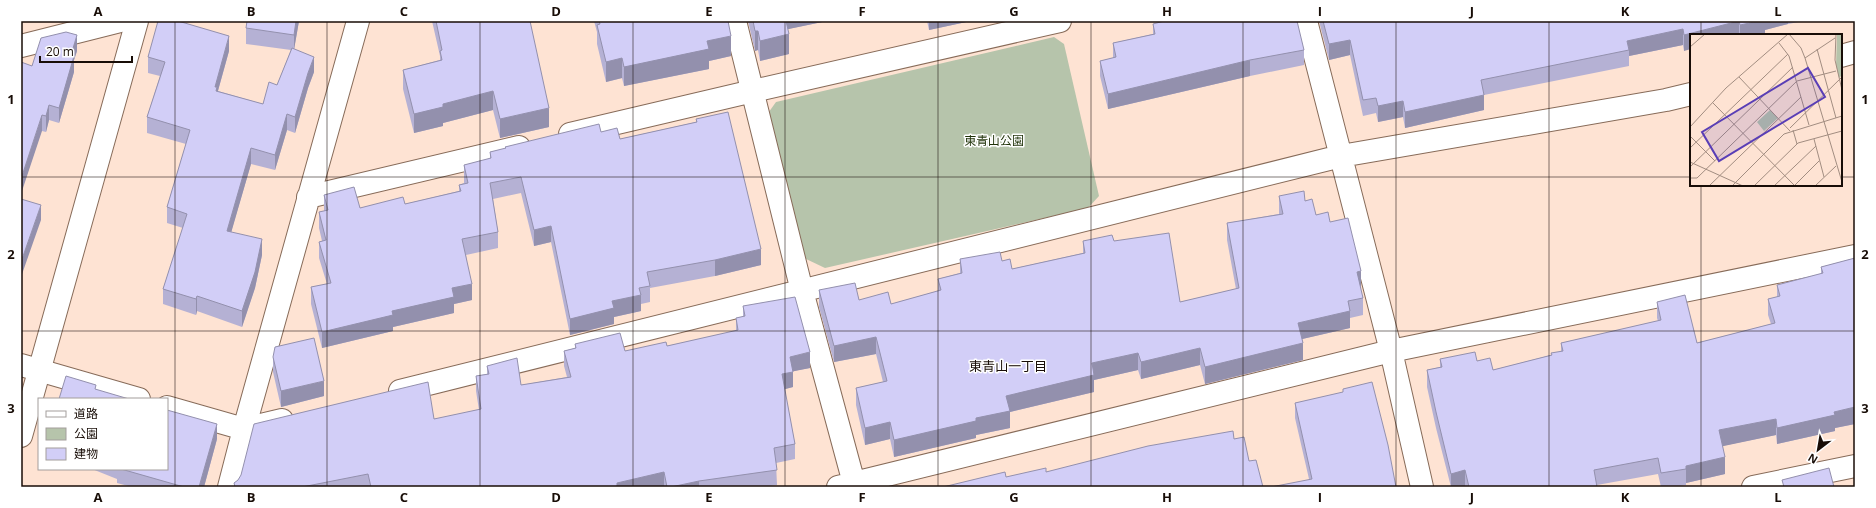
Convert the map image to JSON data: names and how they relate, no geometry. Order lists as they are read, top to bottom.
{
  "districts": ["東青山一丁目"],
  "parks": ["東青山公園"],
  "legend": ["道路", "公園", "建物"],
  "scale_bar": "20 m",
  "north": "bottom left",
  "grid": {
    "columns": [
      "A",
      "B",
      "C",
      "D",
      "E",
      "F",
      "G",
      "H",
      "I",
      "J",
      "K",
      "L"
    ],
    "rows": ["1", "2", "3"]
  }
}
